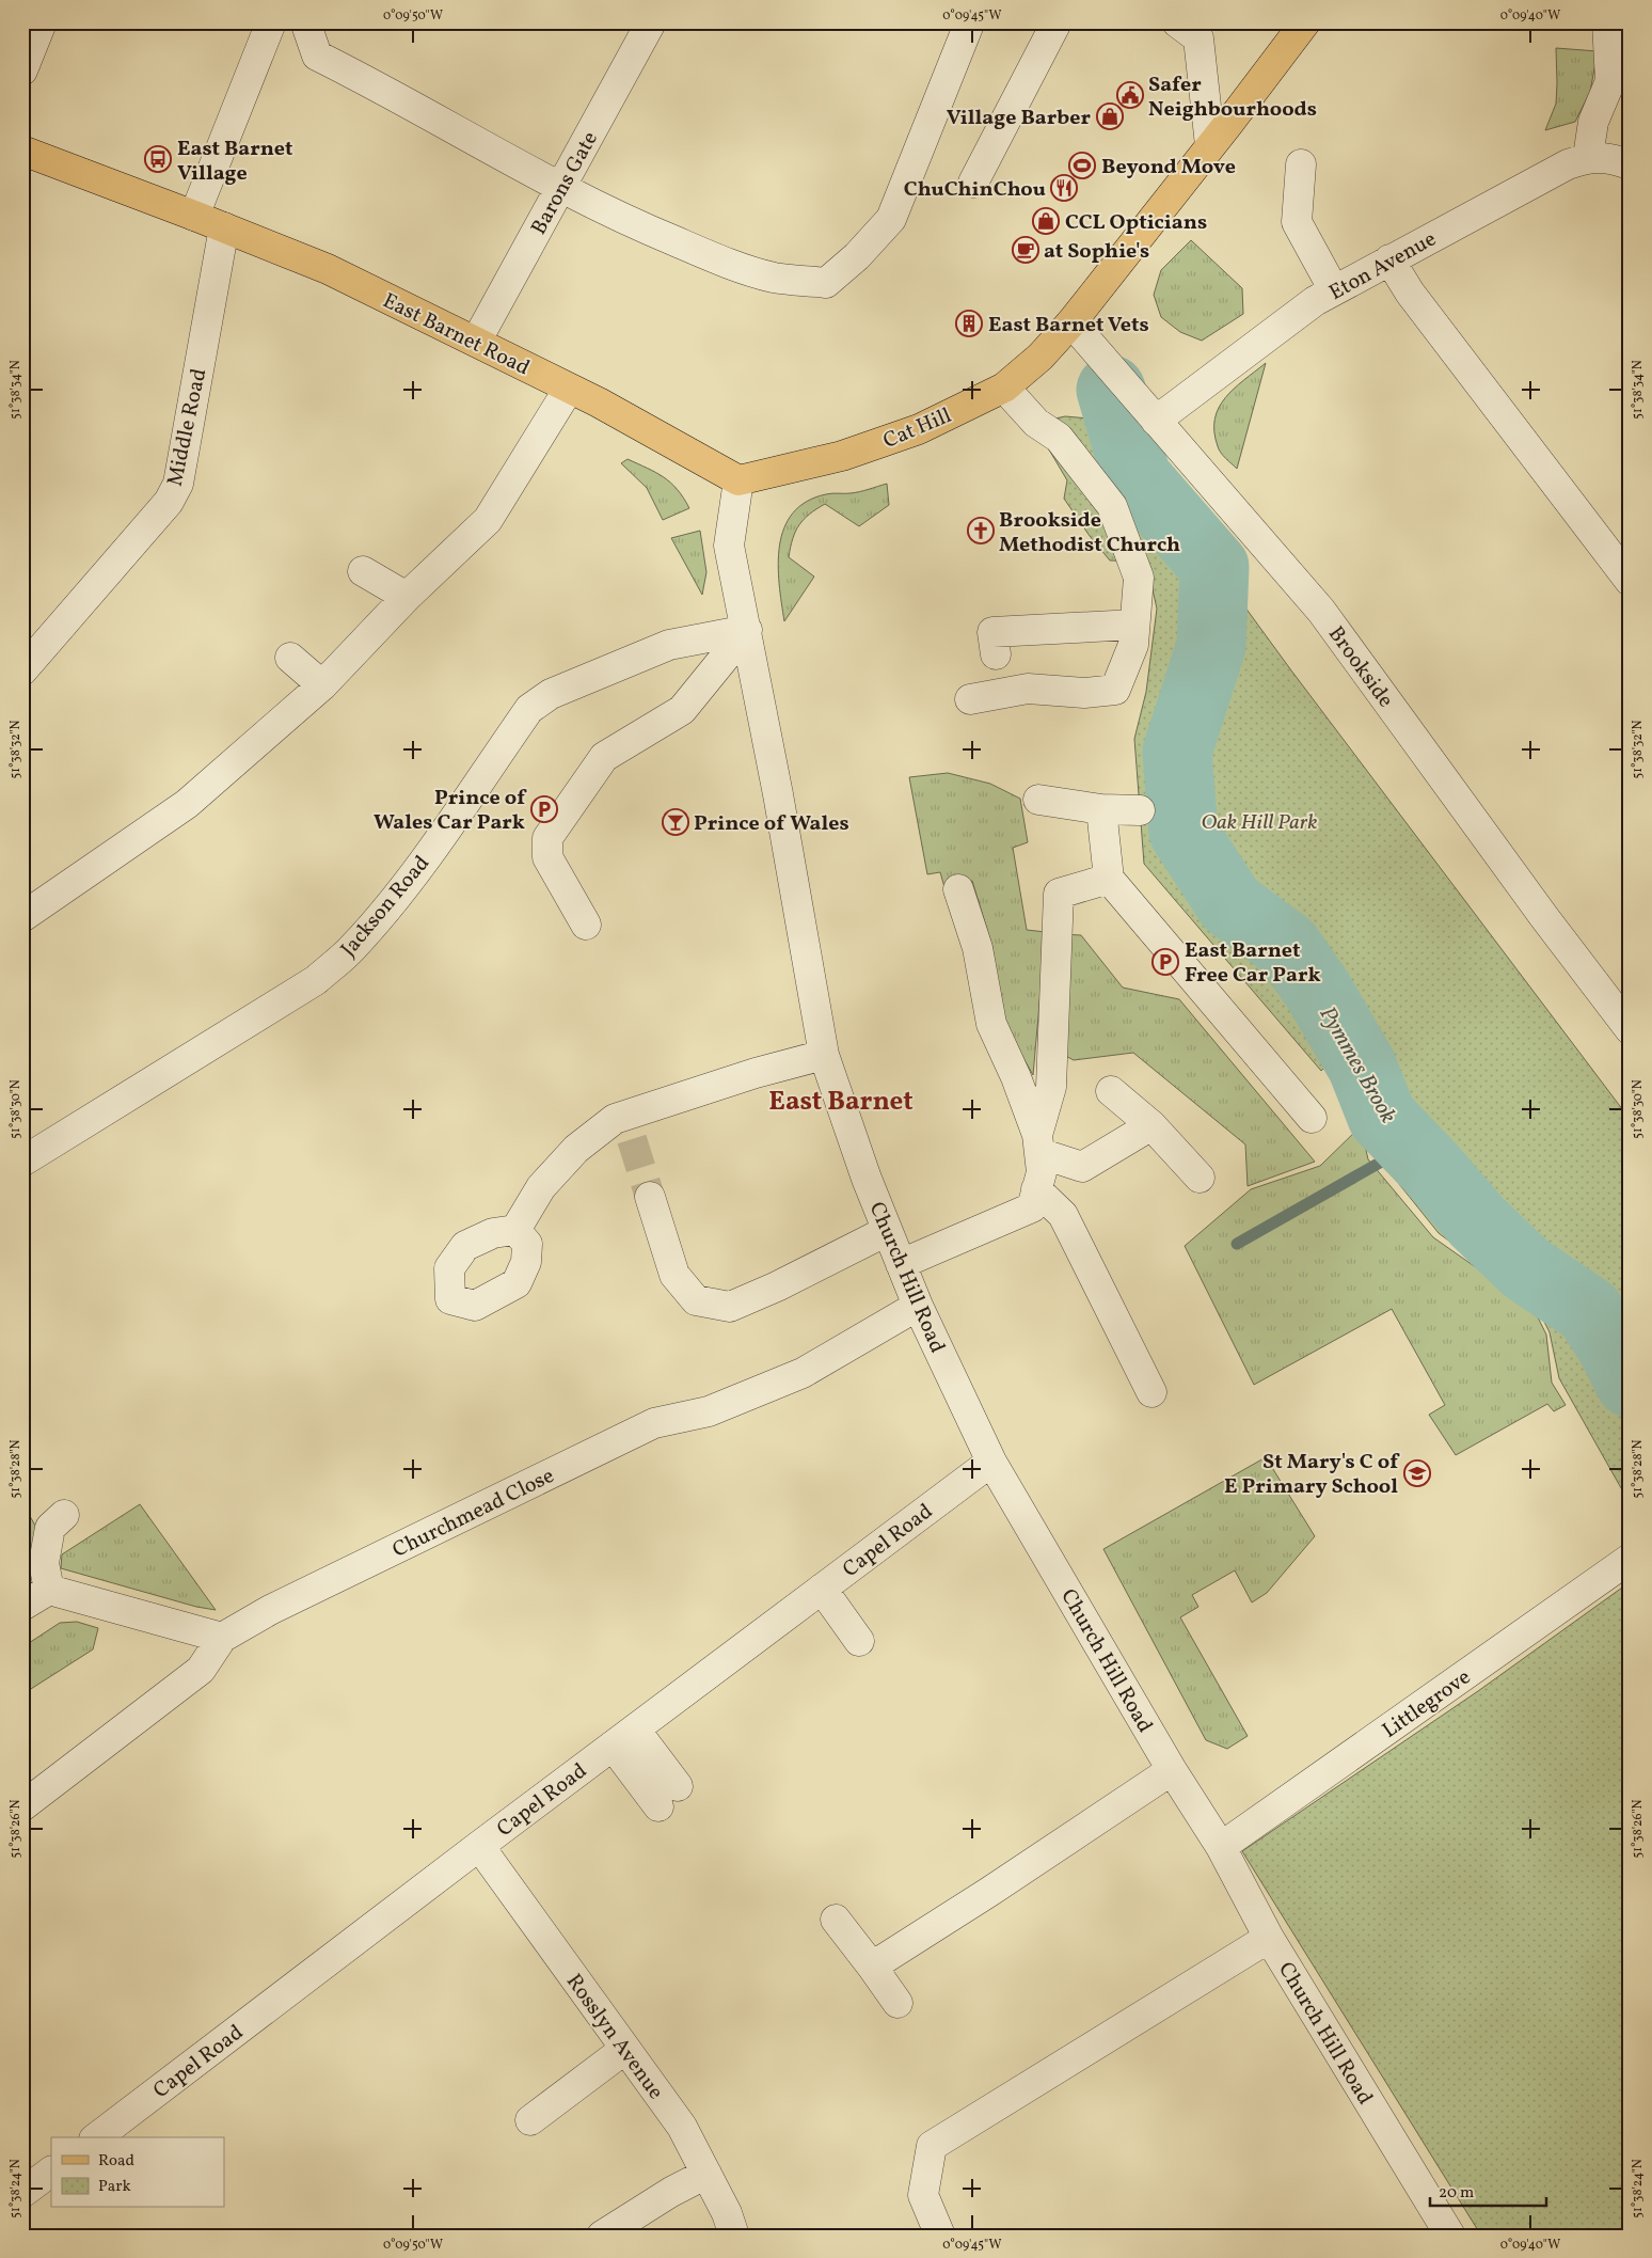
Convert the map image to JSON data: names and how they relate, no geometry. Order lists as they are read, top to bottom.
{
  "streets": {
    "main road": ["East Barnet Road", "Cat Hill"],
    "street": [
      "Barons Gate",
      "Eton Avenue",
      "Middle Road",
      "Brookside",
      "Jackson Road",
      "Church Hill Road",
      "Churchmead Close",
      "Capel Road",
      "Littlegrove",
      "Rosslyn Avenue"
    ]
  },
  "crossings": [
    ["Barons Gate", "East Barnet Road"],
    ["Eton Avenue", "Brookside"],
    ["East Barnet Road", "Middle Road"],
    ["East Barnet Road", "Cat Hill"],
    ["Cat Hill", "Brookside"],
    ["Jackson Road", "Church Hill Road"],
    ["Church Hill Road", "Churchmead Close"],
    ["Church Hill Road", "Capel Road"],
    ["Church Hill Road", "Littlegrove"],
    ["Capel Road", "Rosslyn Avenue"]
  ],
  "districts": ["East Barnet"],
  "water": ["Pymmes Brook"],
  "parks": ["Oak Hill Park"],
  "places": {
    "public building": ["Safer Neighbourhoods"],
    "shop": ["Village Barber", "CCL Opticians"],
    "bus stop": ["East Barnet Village"],
    "sports": ["Beyond Move"],
    "restaurant": ["ChuChinChou"],
    "cafe": ["at Sophie's"],
    "building": ["East Barnet Vets"],
    "church": ["Brookside Methodist Church"],
    "parking": ["Prince of Wales Car Park", "East Barnet Free Car Park"],
    "bar": ["Prince of Wales"],
    "school or university": ["St Mary's C of E Primary School"]
  },
  "legend": ["Road", "Park"],
  "scale_bar": "20 m",
  "coordinates": [
    "0°09'50\"W",
    "0°09'45\"W",
    "0°09'40\"W",
    "51°38'34\"N",
    "51°38'32\"N",
    "51°38'30\"N",
    "51°38'28\"N",
    "51°38'26\"N",
    "51°38'24\"N"
  ]
}
